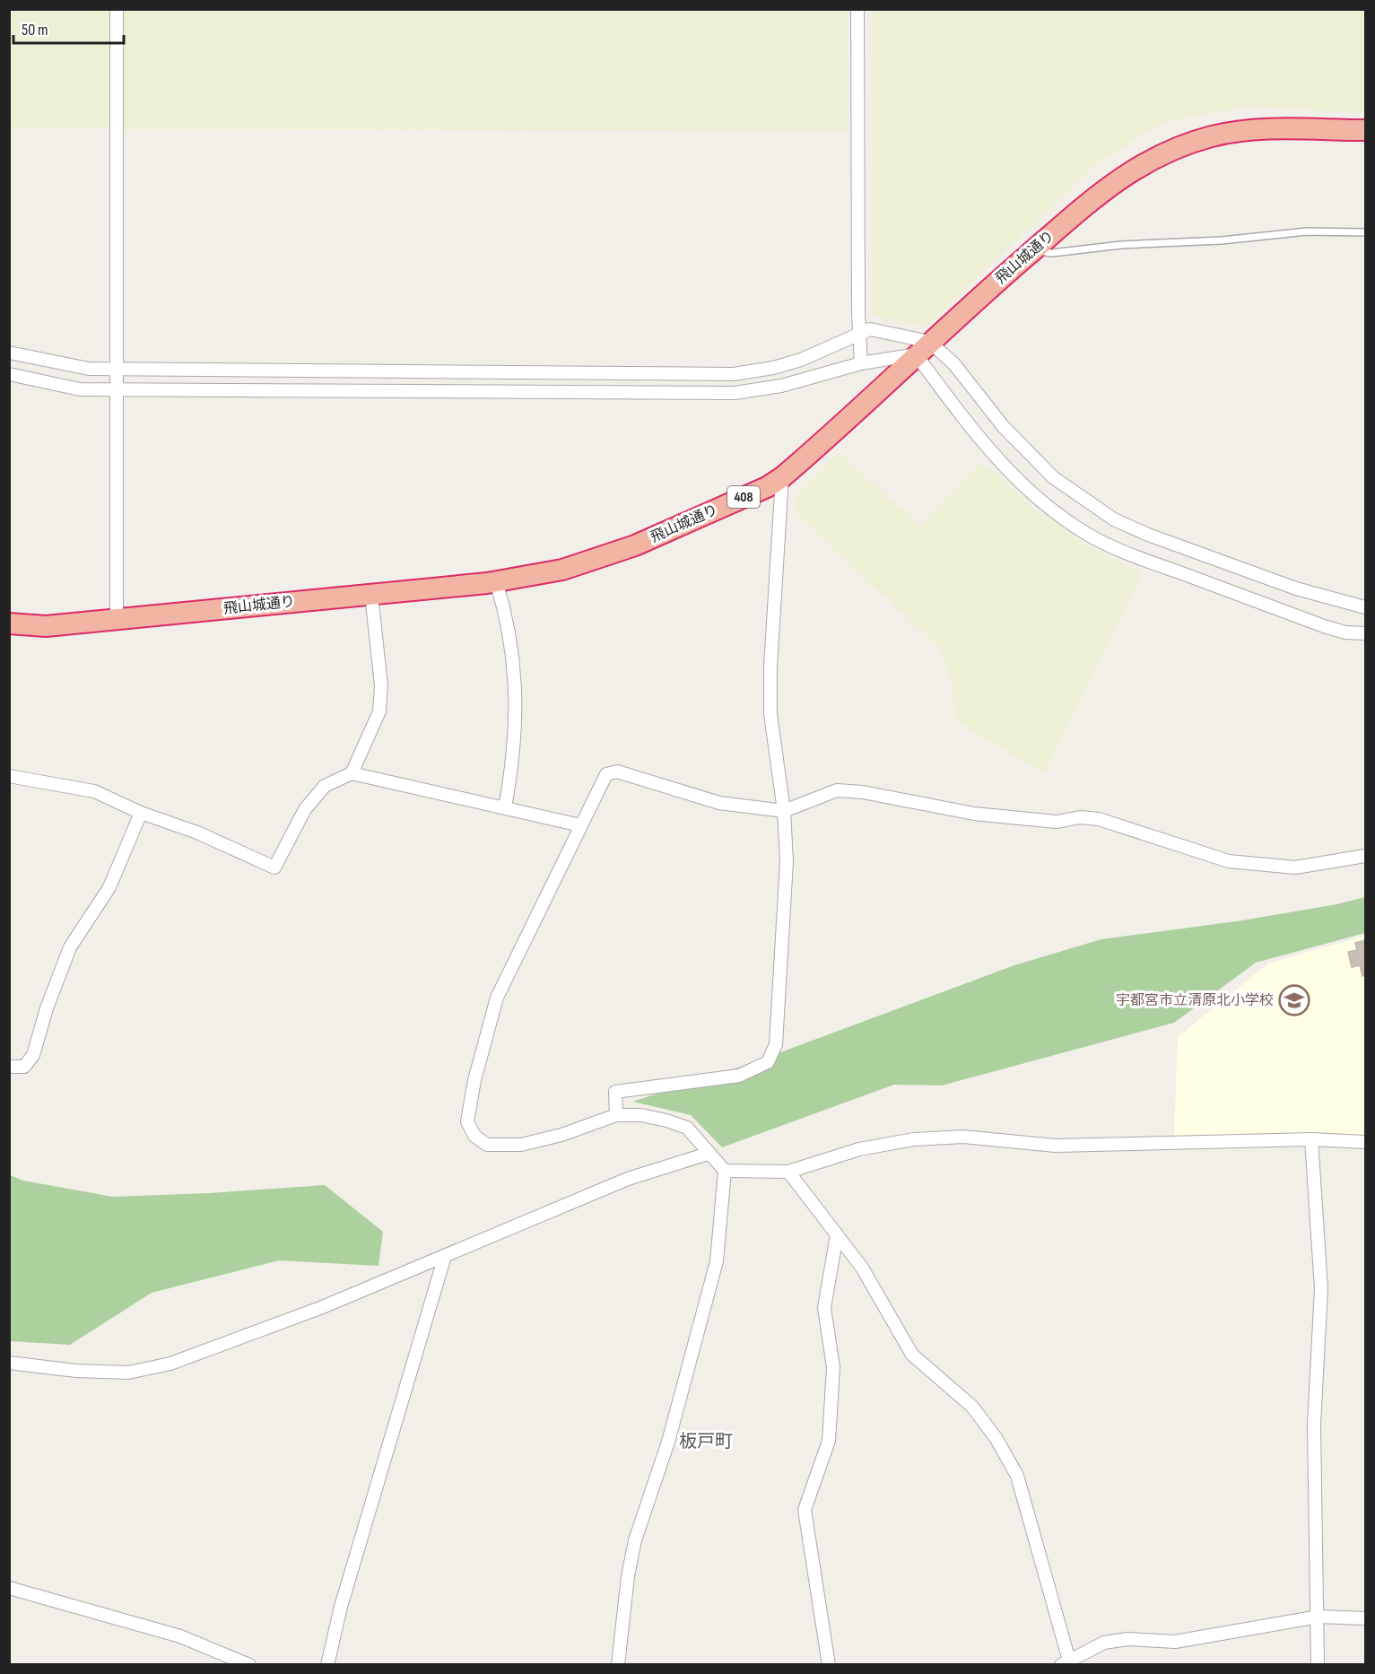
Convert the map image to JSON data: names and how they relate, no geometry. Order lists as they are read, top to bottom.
{
  "streets": {
    "highway": ["飛山城通り", "408"]
  },
  "districts": ["板戸町"],
  "places": {
    "school or university": ["宇都宮市立清原北小学校"]
  },
  "scale_bar": "50 m"
}
